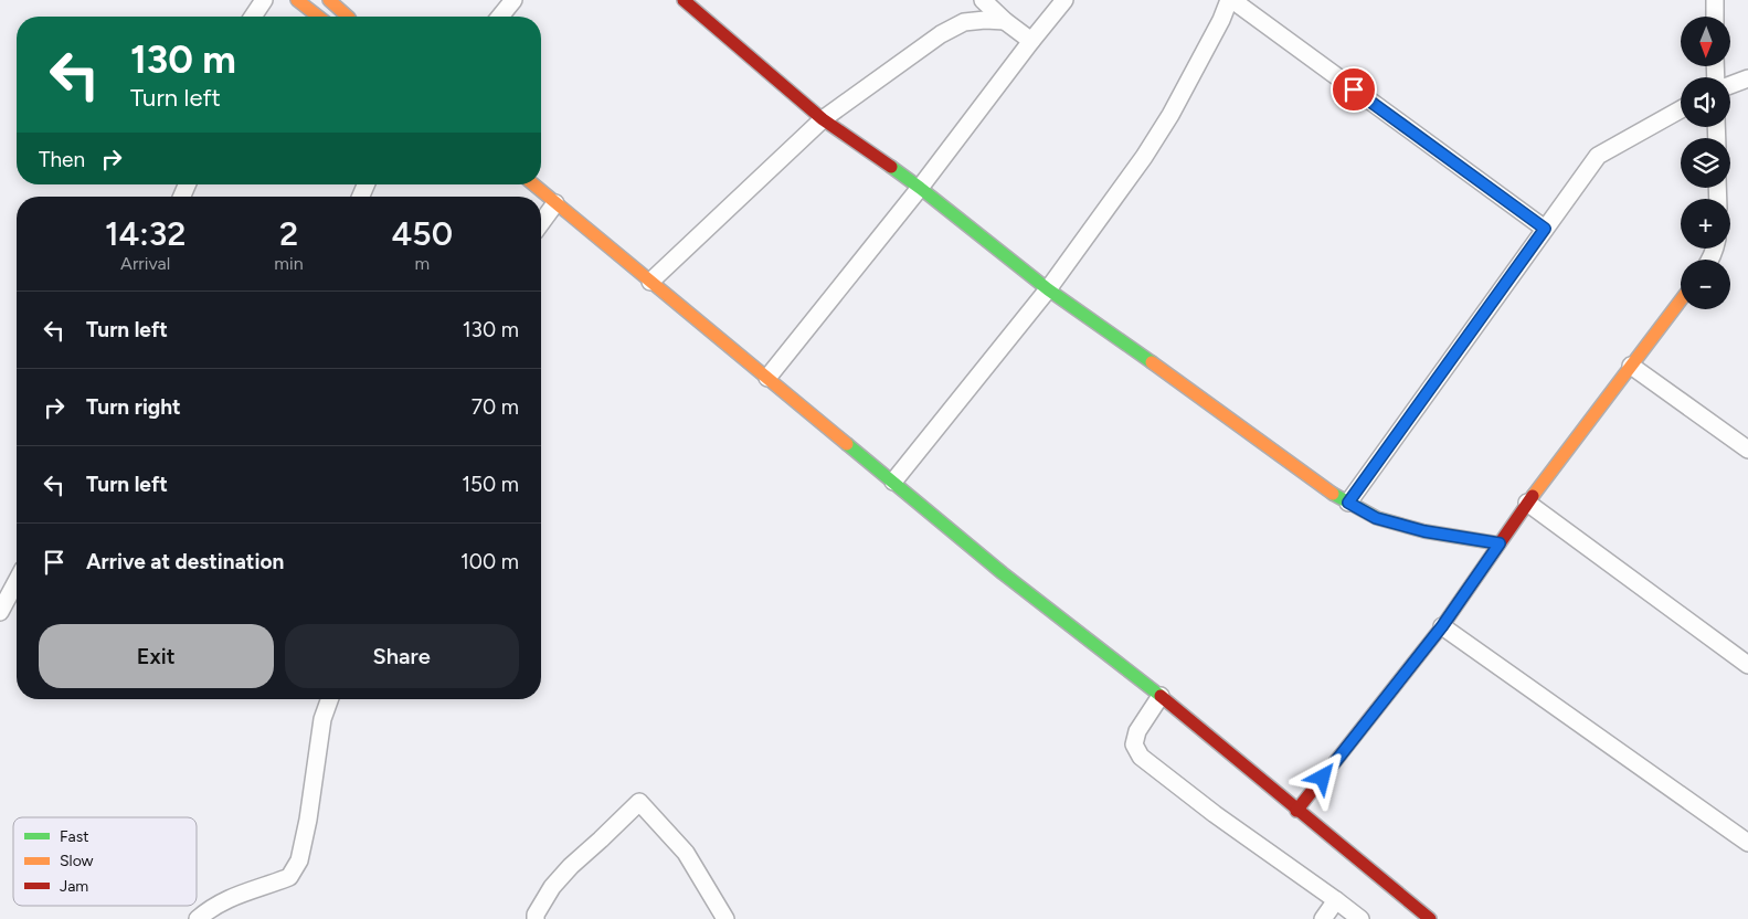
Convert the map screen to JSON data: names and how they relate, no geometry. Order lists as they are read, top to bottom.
{
  "legend": ["Fast", "Slow", "Jam"],
  "north": "bottom",
  "page": {
    "map_buttons": ["+", "−"],
    "turn": ["130 m", "Turn left"],
    "then": "Then",
    "eta": [
      "14:32",
      "Arrival",
      "2",
      "min",
      "450",
      "m"
    ],
    "list": [
      {
        "name": "Turn left",
        "value": "130 m"
      },
      {
        "name": "Turn right",
        "value": "70 m"
      },
      {
        "name": "Turn left",
        "value": "150 m"
      },
      {
        "name": "Arrive at destination",
        "value": "100 m"
      }
    ],
    "buttons": ["Exit", "Share"]
  }
}
